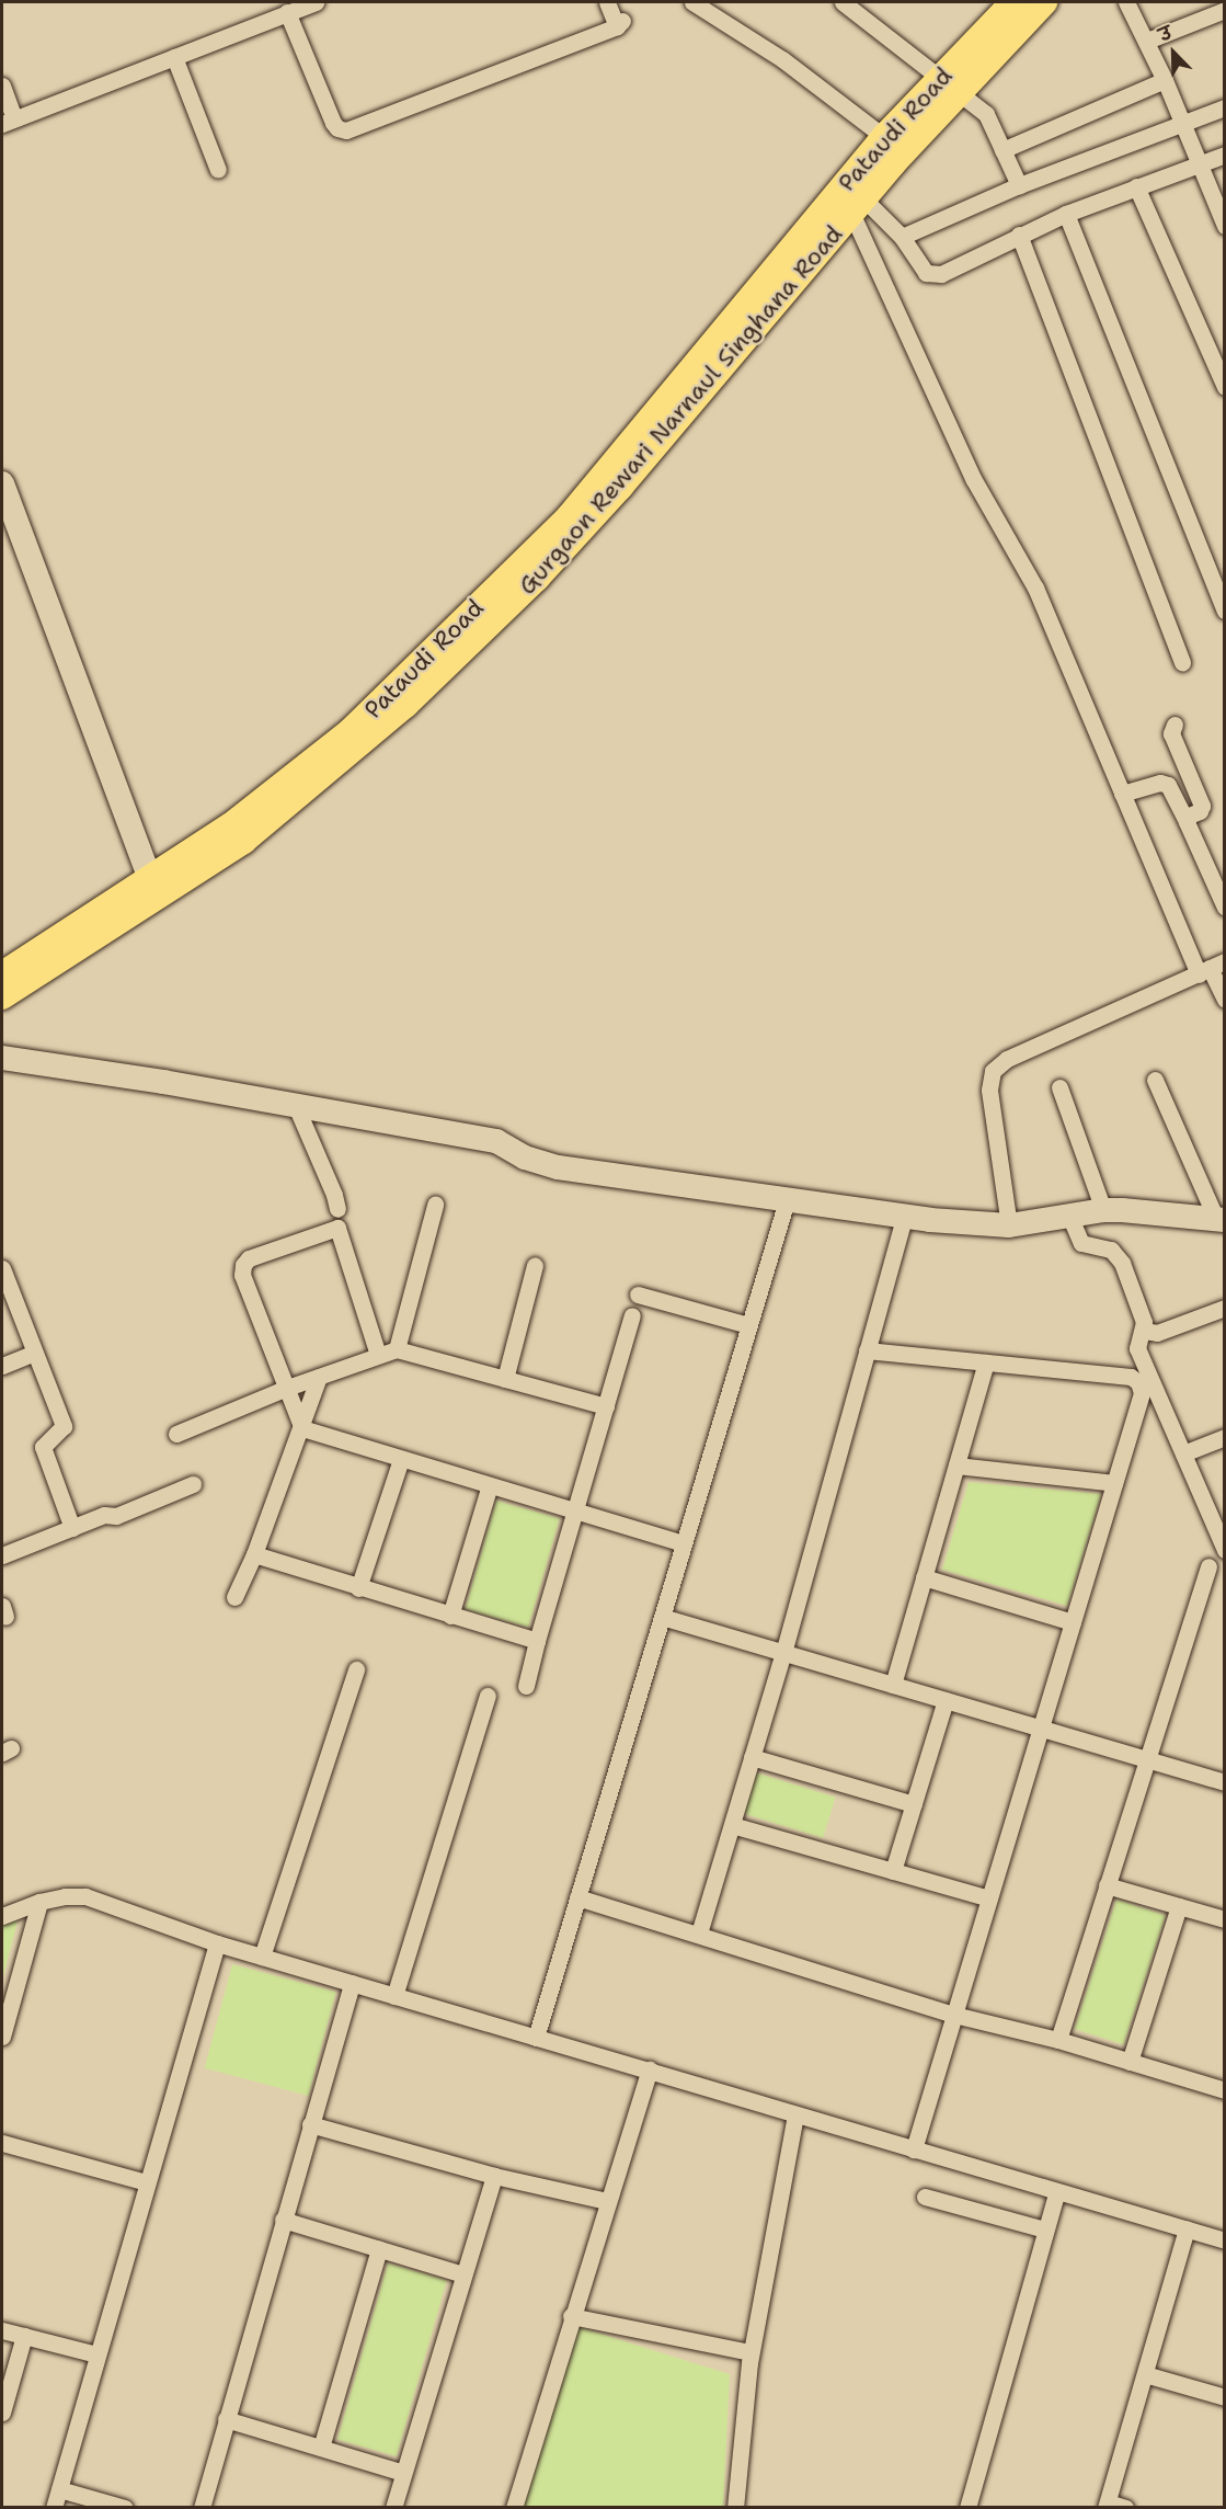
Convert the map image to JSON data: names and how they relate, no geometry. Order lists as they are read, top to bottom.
{
  "streets": {
    "main road": ["Pataudi Road", "Gurgaon Rewari Narnaul Singhana Road"]
  },
  "crossings": [
    ["Pataudi Road", "Gurgaon Rewari Narnaul Singhana Road"]
  ],
  "north": "top left"
}
